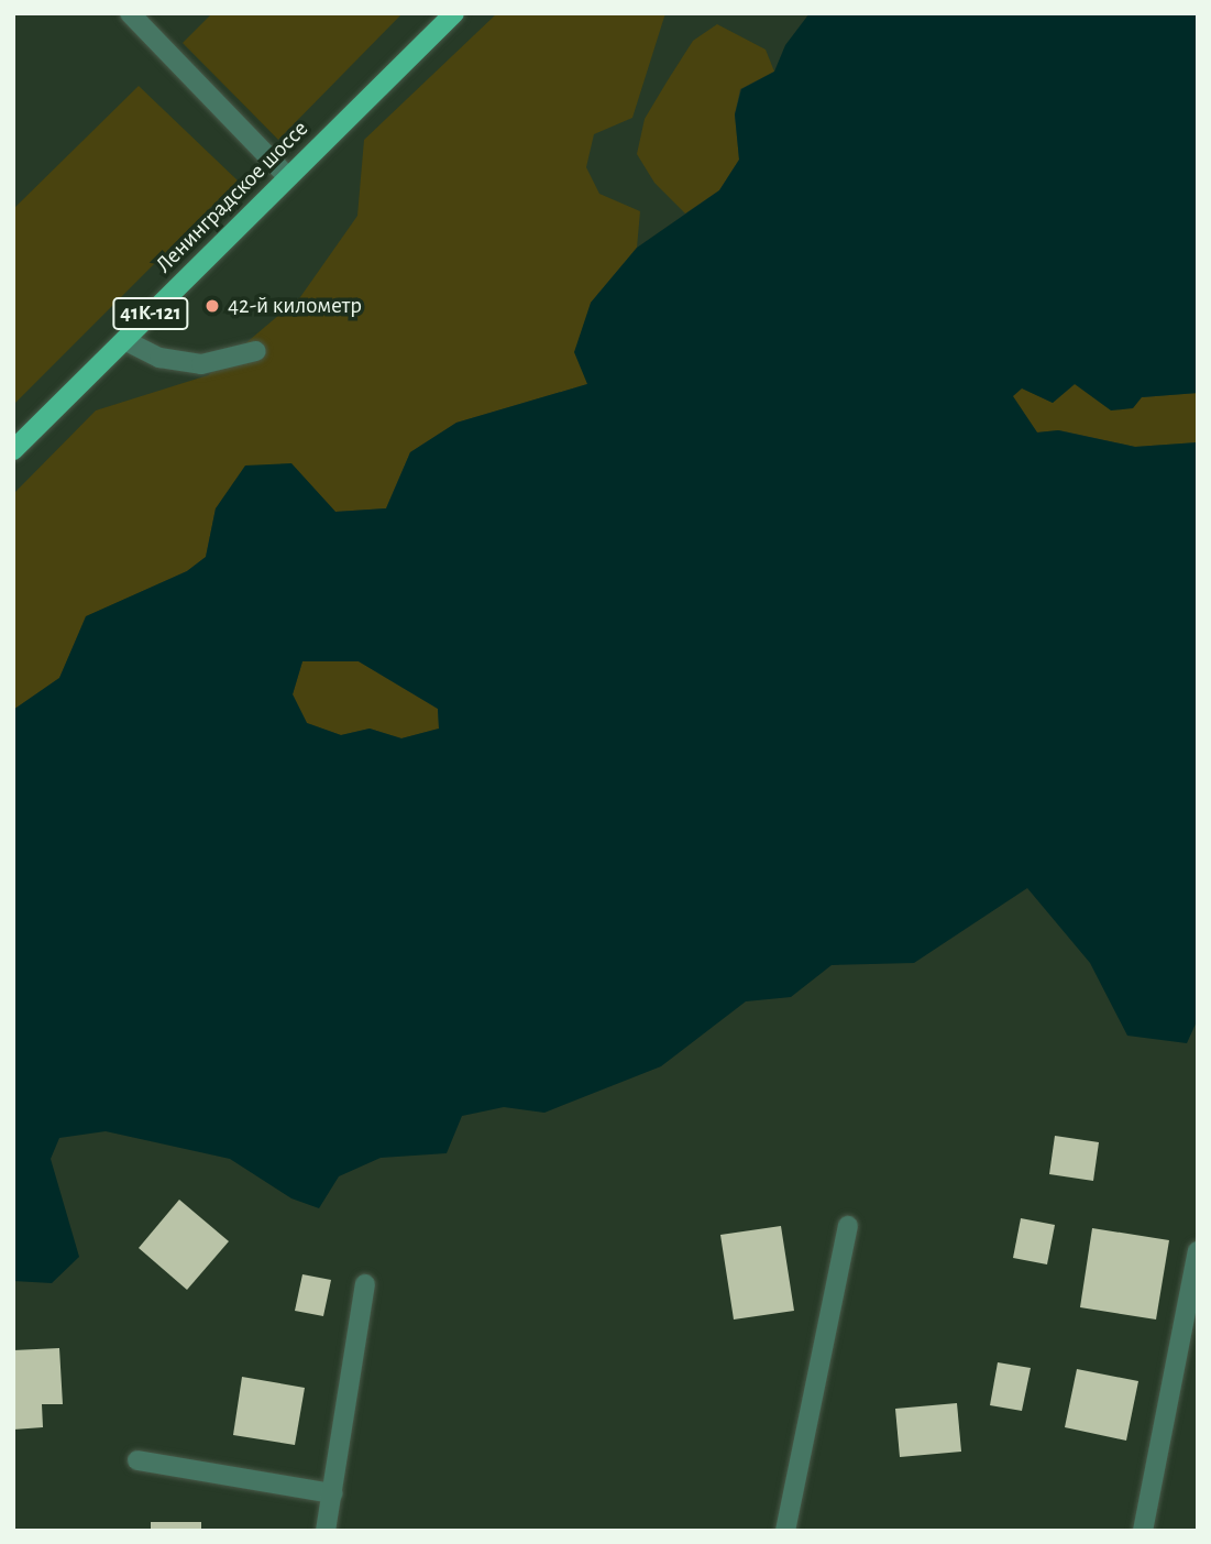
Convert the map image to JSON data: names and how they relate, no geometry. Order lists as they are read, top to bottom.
{
  "streets": {
    "main road": ["Ленинградское шоссе", "41К-121"]
  },
  "places": ["42-й километр"]
}
